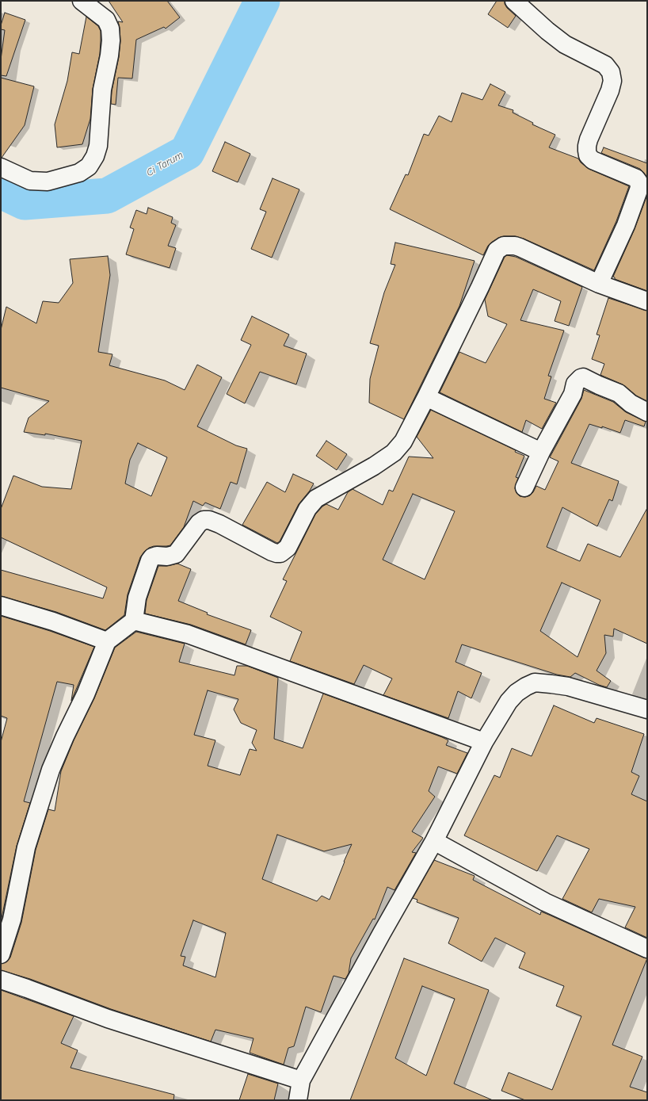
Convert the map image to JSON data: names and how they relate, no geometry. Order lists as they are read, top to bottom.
{
  "water": ["Ci Tarum"]
}
